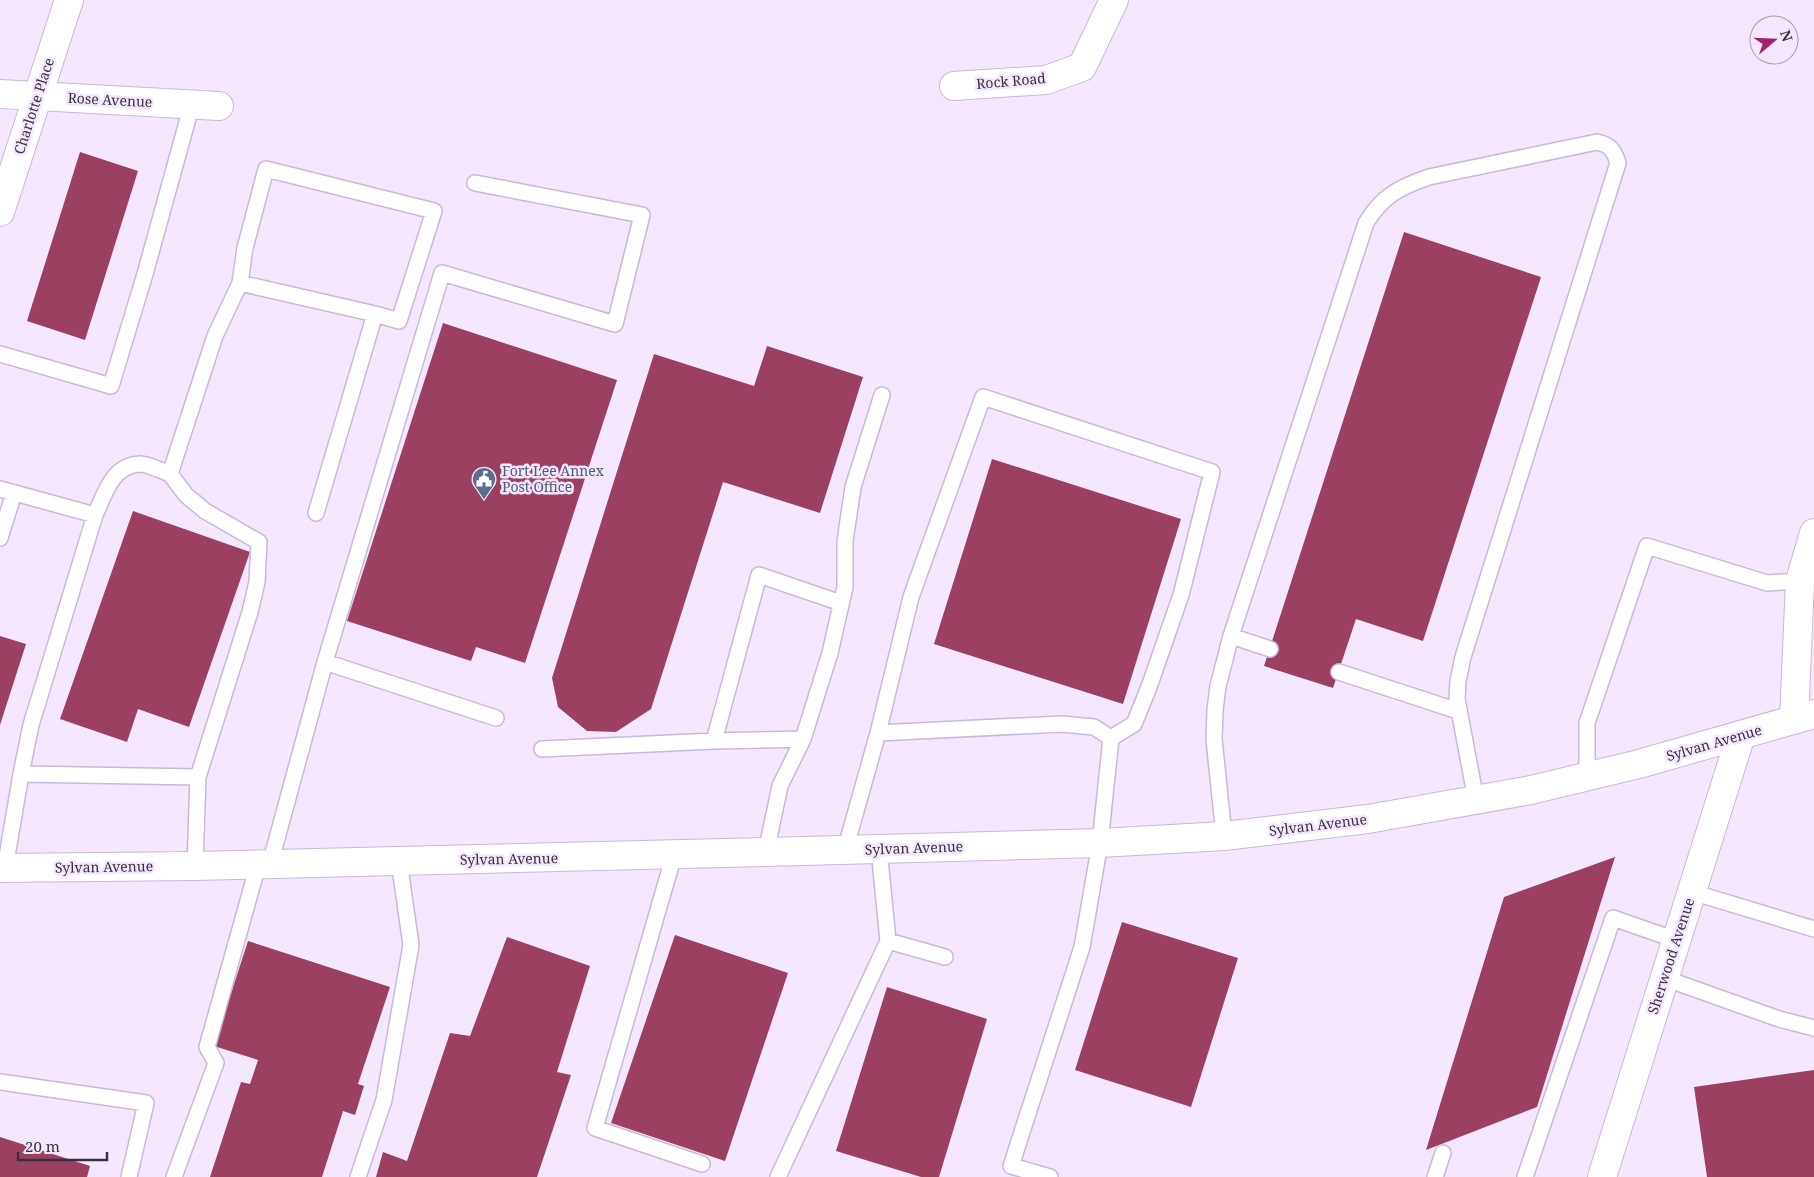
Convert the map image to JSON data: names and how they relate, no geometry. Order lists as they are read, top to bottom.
{
  "streets": {
    "main road": [
      "Rock Road",
      "Rose Avenue",
      "Charlotte Place",
      "Sylvan Avenue",
      "Sherwood Avenue"
    ]
  },
  "crossings": [
    ["Rose Avenue", "Charlotte Place"],
    ["Sylvan Avenue", "Sherwood Avenue"]
  ],
  "places": {
    "public building": ["Fort Lee Annex Post Office"]
  },
  "scale_bar": "20 m",
  "north": "right"
}
